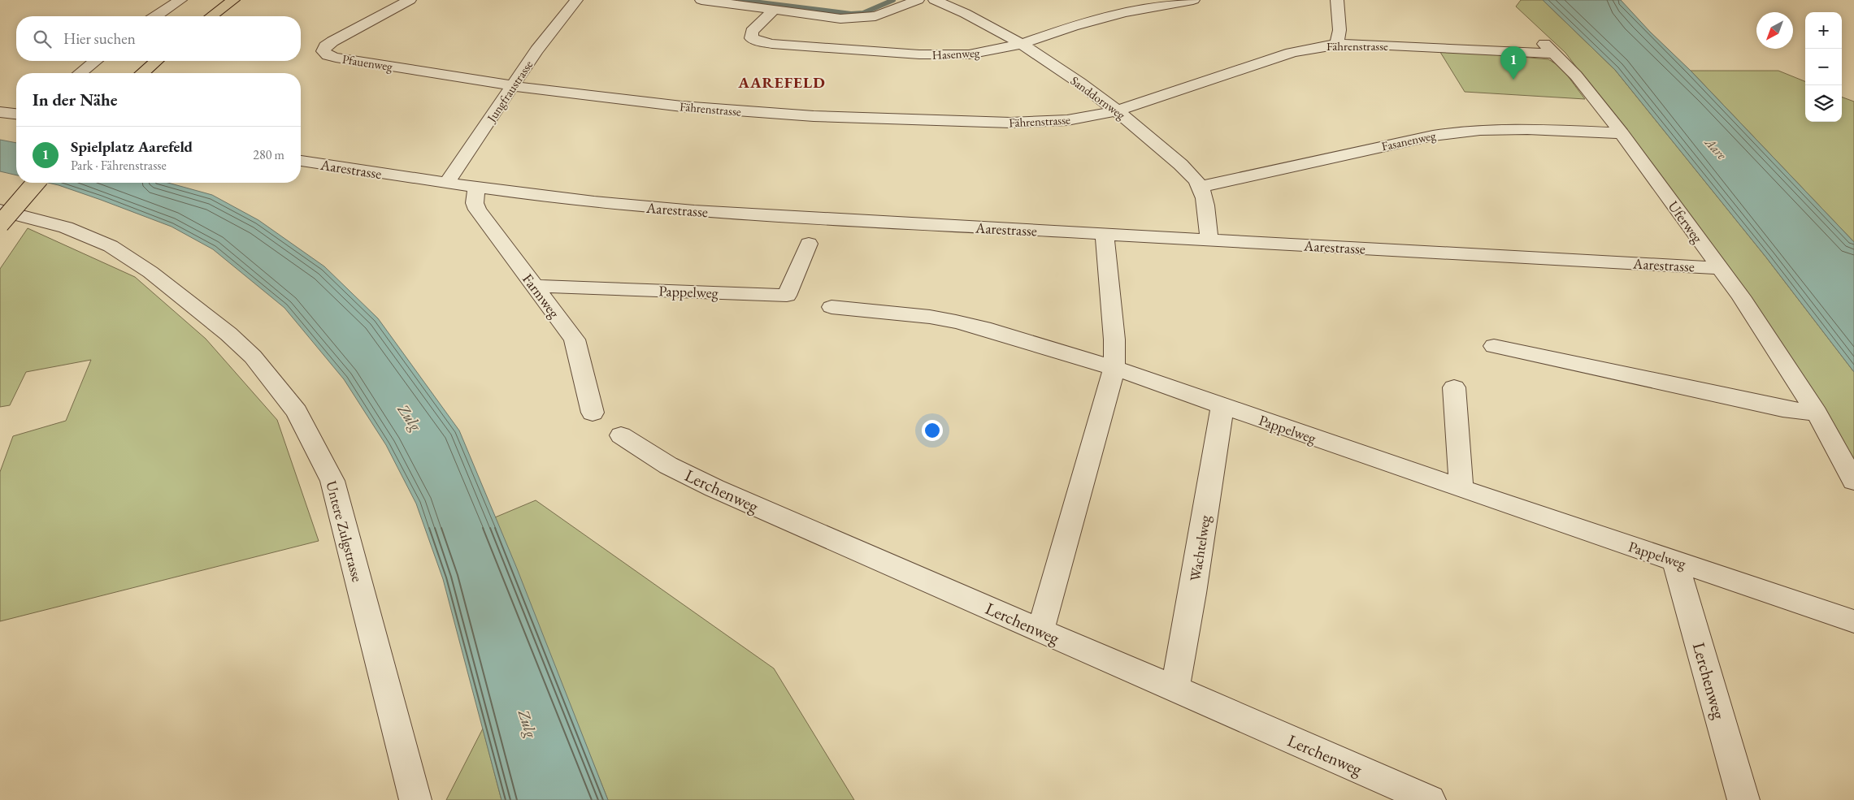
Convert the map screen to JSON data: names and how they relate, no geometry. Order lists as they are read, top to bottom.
{
  "streets": {
    "street": [
      "Fährenstrasse",
      "Hasenweg",
      "Pfauenweg",
      "Jungfraustrasse",
      "Sanddornweg",
      "Fasanenweg",
      "Aarestrasse",
      "Uferweg",
      "Pappelweg",
      "Farmweg",
      "Lerchenweg",
      "Untere Zulgstrasse",
      "Wachtelweg"
    ]
  },
  "crossings": [
    ["Fährenstrasse", "Pfauenweg"],
    ["Fährenstrasse", "Jungfraustrasse"],
    ["Fährenstrasse", "Sanddornweg"],
    ["Fährenstrasse", "Uferweg"],
    ["Hasenweg", "Sanddornweg"],
    ["Pfauenweg", "Jungfraustrasse"],
    ["Jungfraustrasse", "Aarestrasse"],
    ["Sanddornweg", "Fasanenweg"],
    ["Fasanenweg", "Uferweg"],
    ["Aarestrasse", "Uferweg"],
    ["Aarestrasse", "Farmweg"],
    ["Pappelweg", "Farmweg"],
    ["Pappelweg", "Lerchenweg"],
    ["Pappelweg", "Wachtelweg"],
    ["Lerchenweg", "Wachtelweg"]
  ],
  "districts": ["AAREFELD"],
  "water": ["Aare", "Zulg"],
  "north": "bottom left",
  "page": {
    "map_buttons": ["+", "−"],
    "search": "Hier suchen",
    "pins": "1",
    "heading": "In der Nähe",
    "list": [
      {
        "mark": "1",
        "name": "Spielplatz Aarefeld",
        "note": "Park · Fährenstrasse",
        "value": "280 m"
      }
    ]
  }
}
